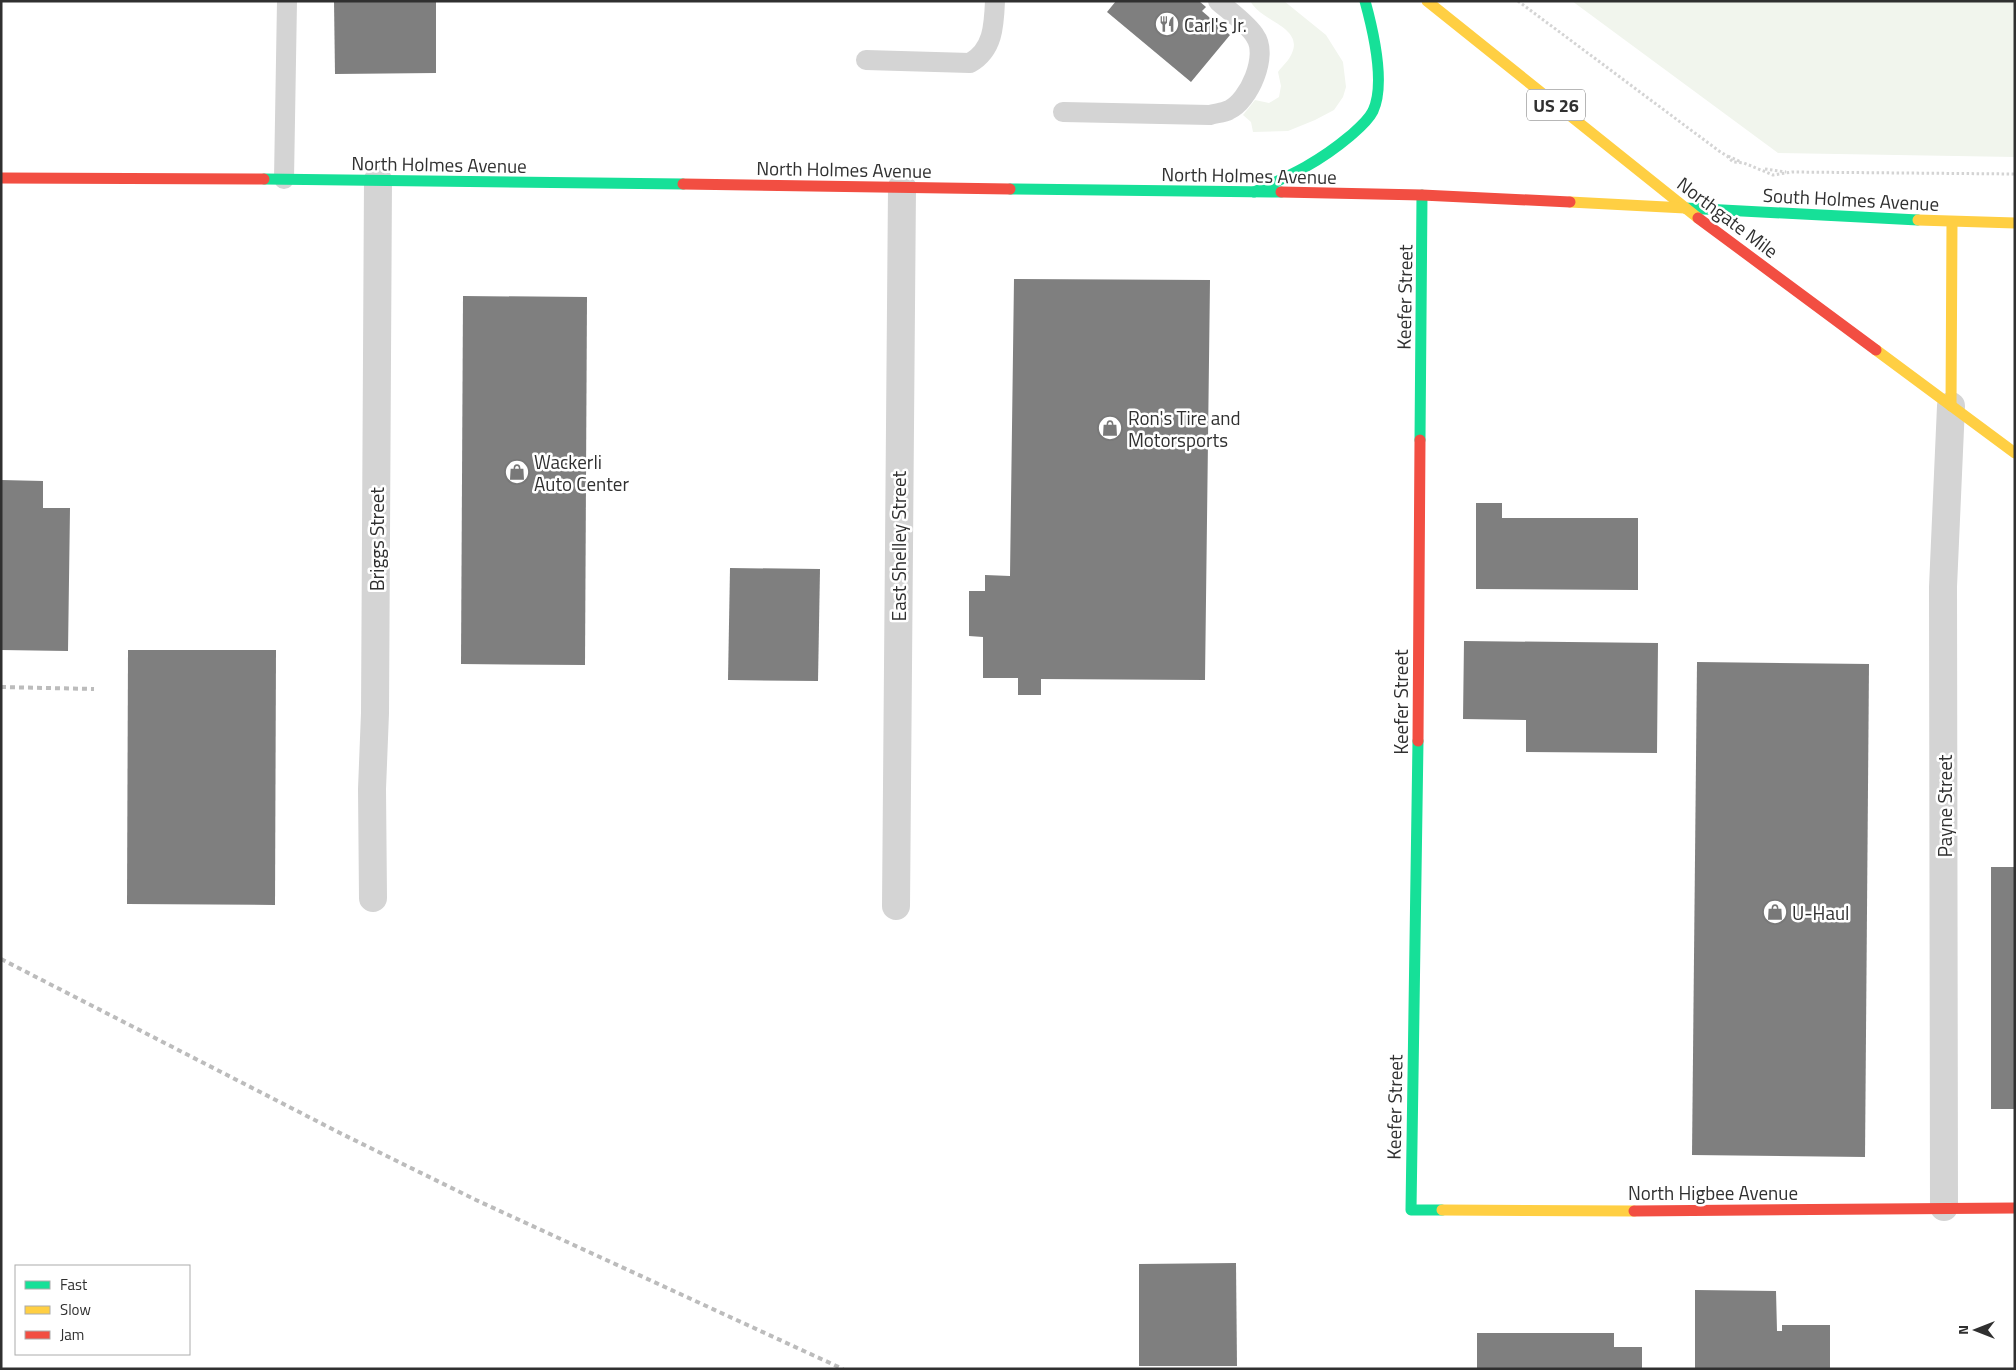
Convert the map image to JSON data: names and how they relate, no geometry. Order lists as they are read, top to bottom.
{
  "streets": {
    "main road": [
      "US 26",
      "North Holmes Avenue",
      "South Holmes Avenue",
      "Northgate Mile",
      "Keefer Street",
      "North Higbee Avenue"
    ],
    "street": ["Briggs Street", "East Shelley Street", "Payne Street"]
  },
  "crossings": [
    ["North Holmes Avenue", "South Holmes Avenue"],
    ["North Holmes Avenue", "Northgate Mile"],
    ["North Holmes Avenue", "Keefer Street"],
    ["North Holmes Avenue", "Briggs Street"],
    ["North Holmes Avenue", "East Shelley Street"],
    ["South Holmes Avenue", "Northgate Mile"],
    ["Northgate Mile", "Payne Street"],
    ["Keefer Street", "North Higbee Avenue"],
    ["Payne Street", "North Higbee Avenue"]
  ],
  "places": {
    "restaurant": ["Carl's Jr."],
    "shop": ["Ron's Tire and Motorsports", "Wackerli Auto Center", "U-Haul"]
  },
  "legend": ["Fast", "Slow", "Jam"],
  "north": "left"
}
